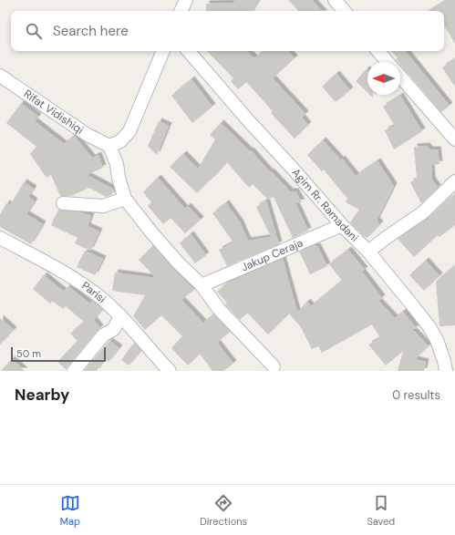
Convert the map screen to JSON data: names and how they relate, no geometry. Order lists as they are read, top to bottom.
{
  "streets": {
    "street": [
      "Rifat Vidishiqi",
      "Agim Rr. Ramadani",
      "Jakup Ceraja",
      "Parisi"
    ]
  },
  "crossings": [
    ["Agim Rr. Ramadani", "Jakup Ceraja"]
  ],
  "scale_bar": "50 m",
  "north": "left",
  "page": {
    "search": "Search here",
    "scale": "50 m",
    "heading": ["Nearby", "0 results"],
    "nav": ["Map", "Directions", "Saved"]
  }
}
